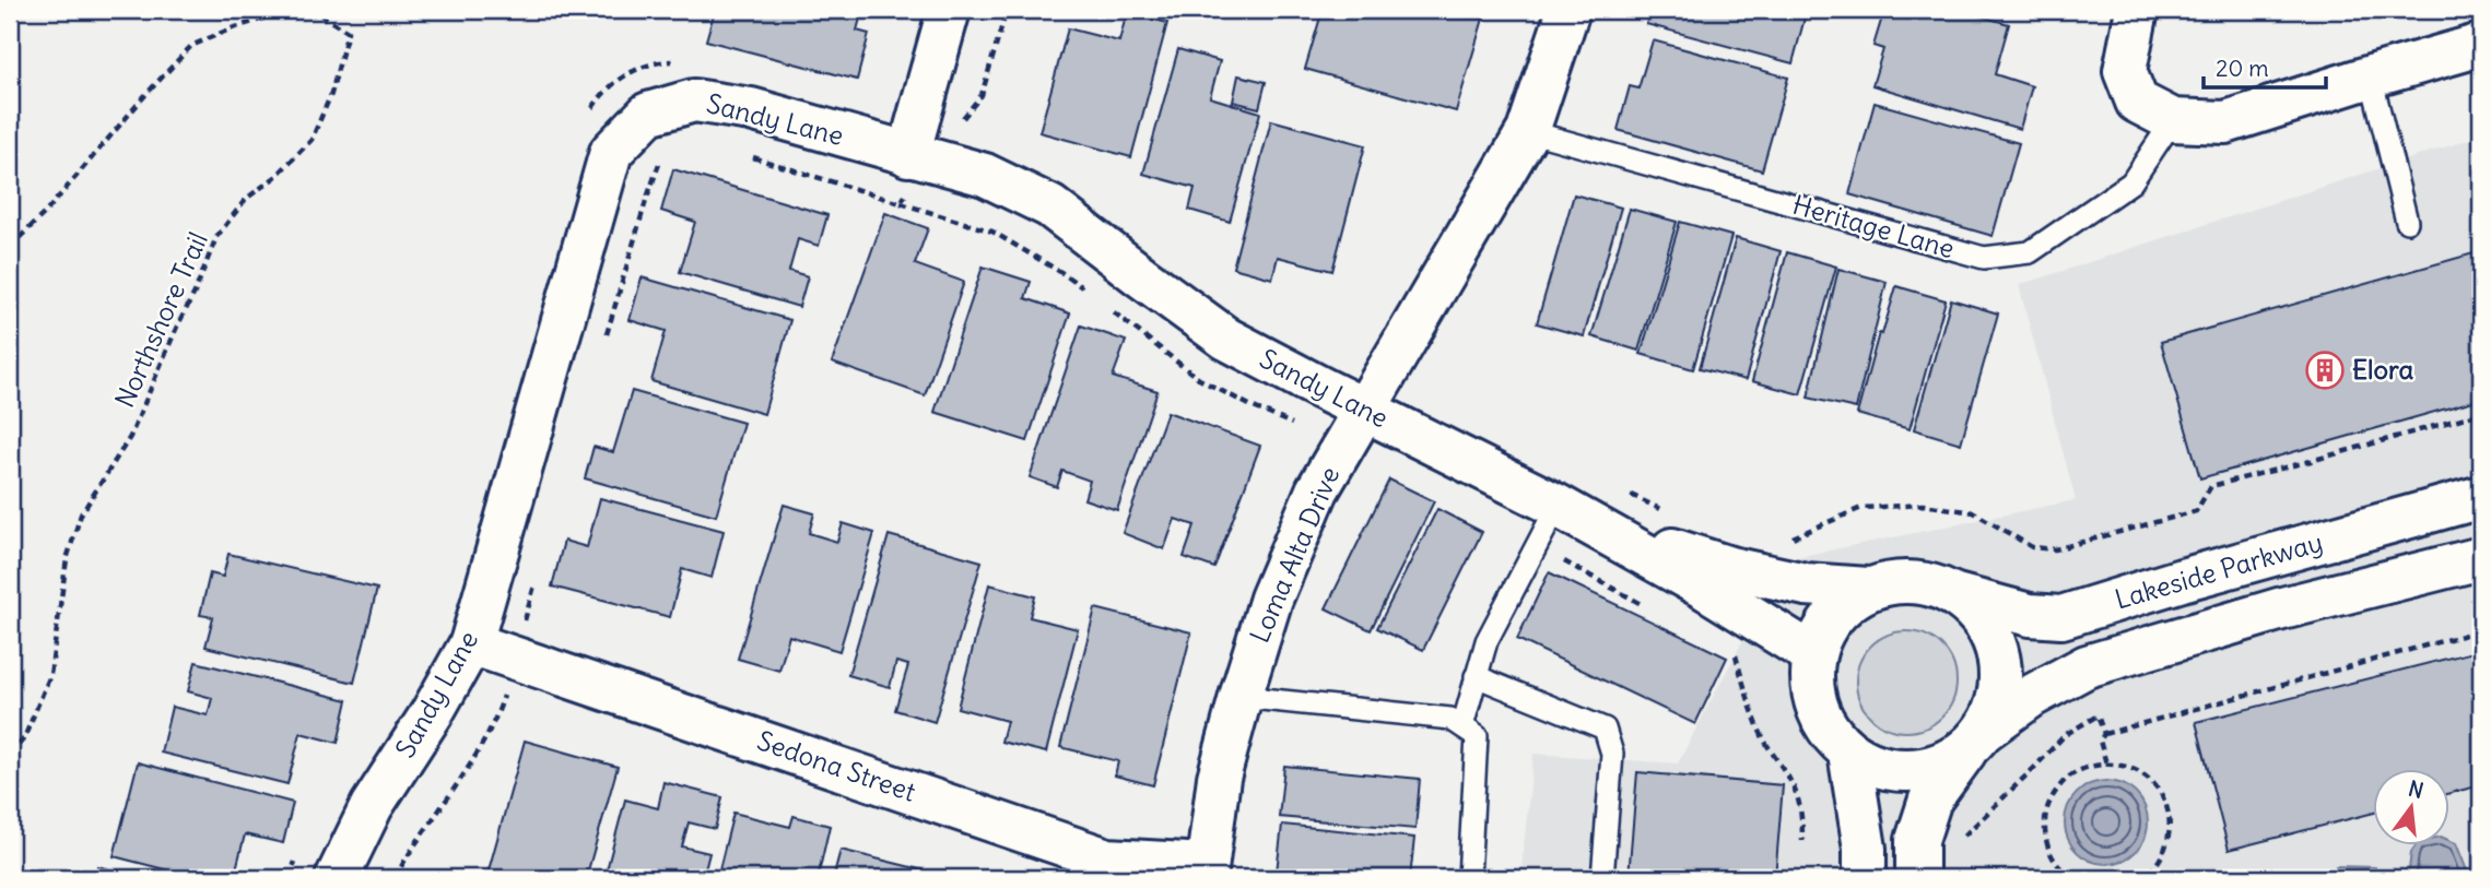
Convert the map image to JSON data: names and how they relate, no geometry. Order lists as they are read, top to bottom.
{
  "streets": {
    "street": [
      "Sandy Lane",
      "Loma Alta Drive",
      "Lakeside Parkway",
      "Sedona Street"
    ],
    "lane": ["Heritage Lane"],
    "path": ["Northshore Trail"]
  },
  "crossings": [
    ["Sandy Lane", "Loma Alta Drive"],
    ["Sandy Lane", "Lakeside Parkway"],
    ["Sandy Lane", "Sedona Street"],
    ["Heritage Lane", "Loma Alta Drive"],
    ["Loma Alta Drive", "Sedona Street"]
  ],
  "places": {
    "building": ["Elora"]
  },
  "scale_bar": "20 m",
  "north": "top"
}
